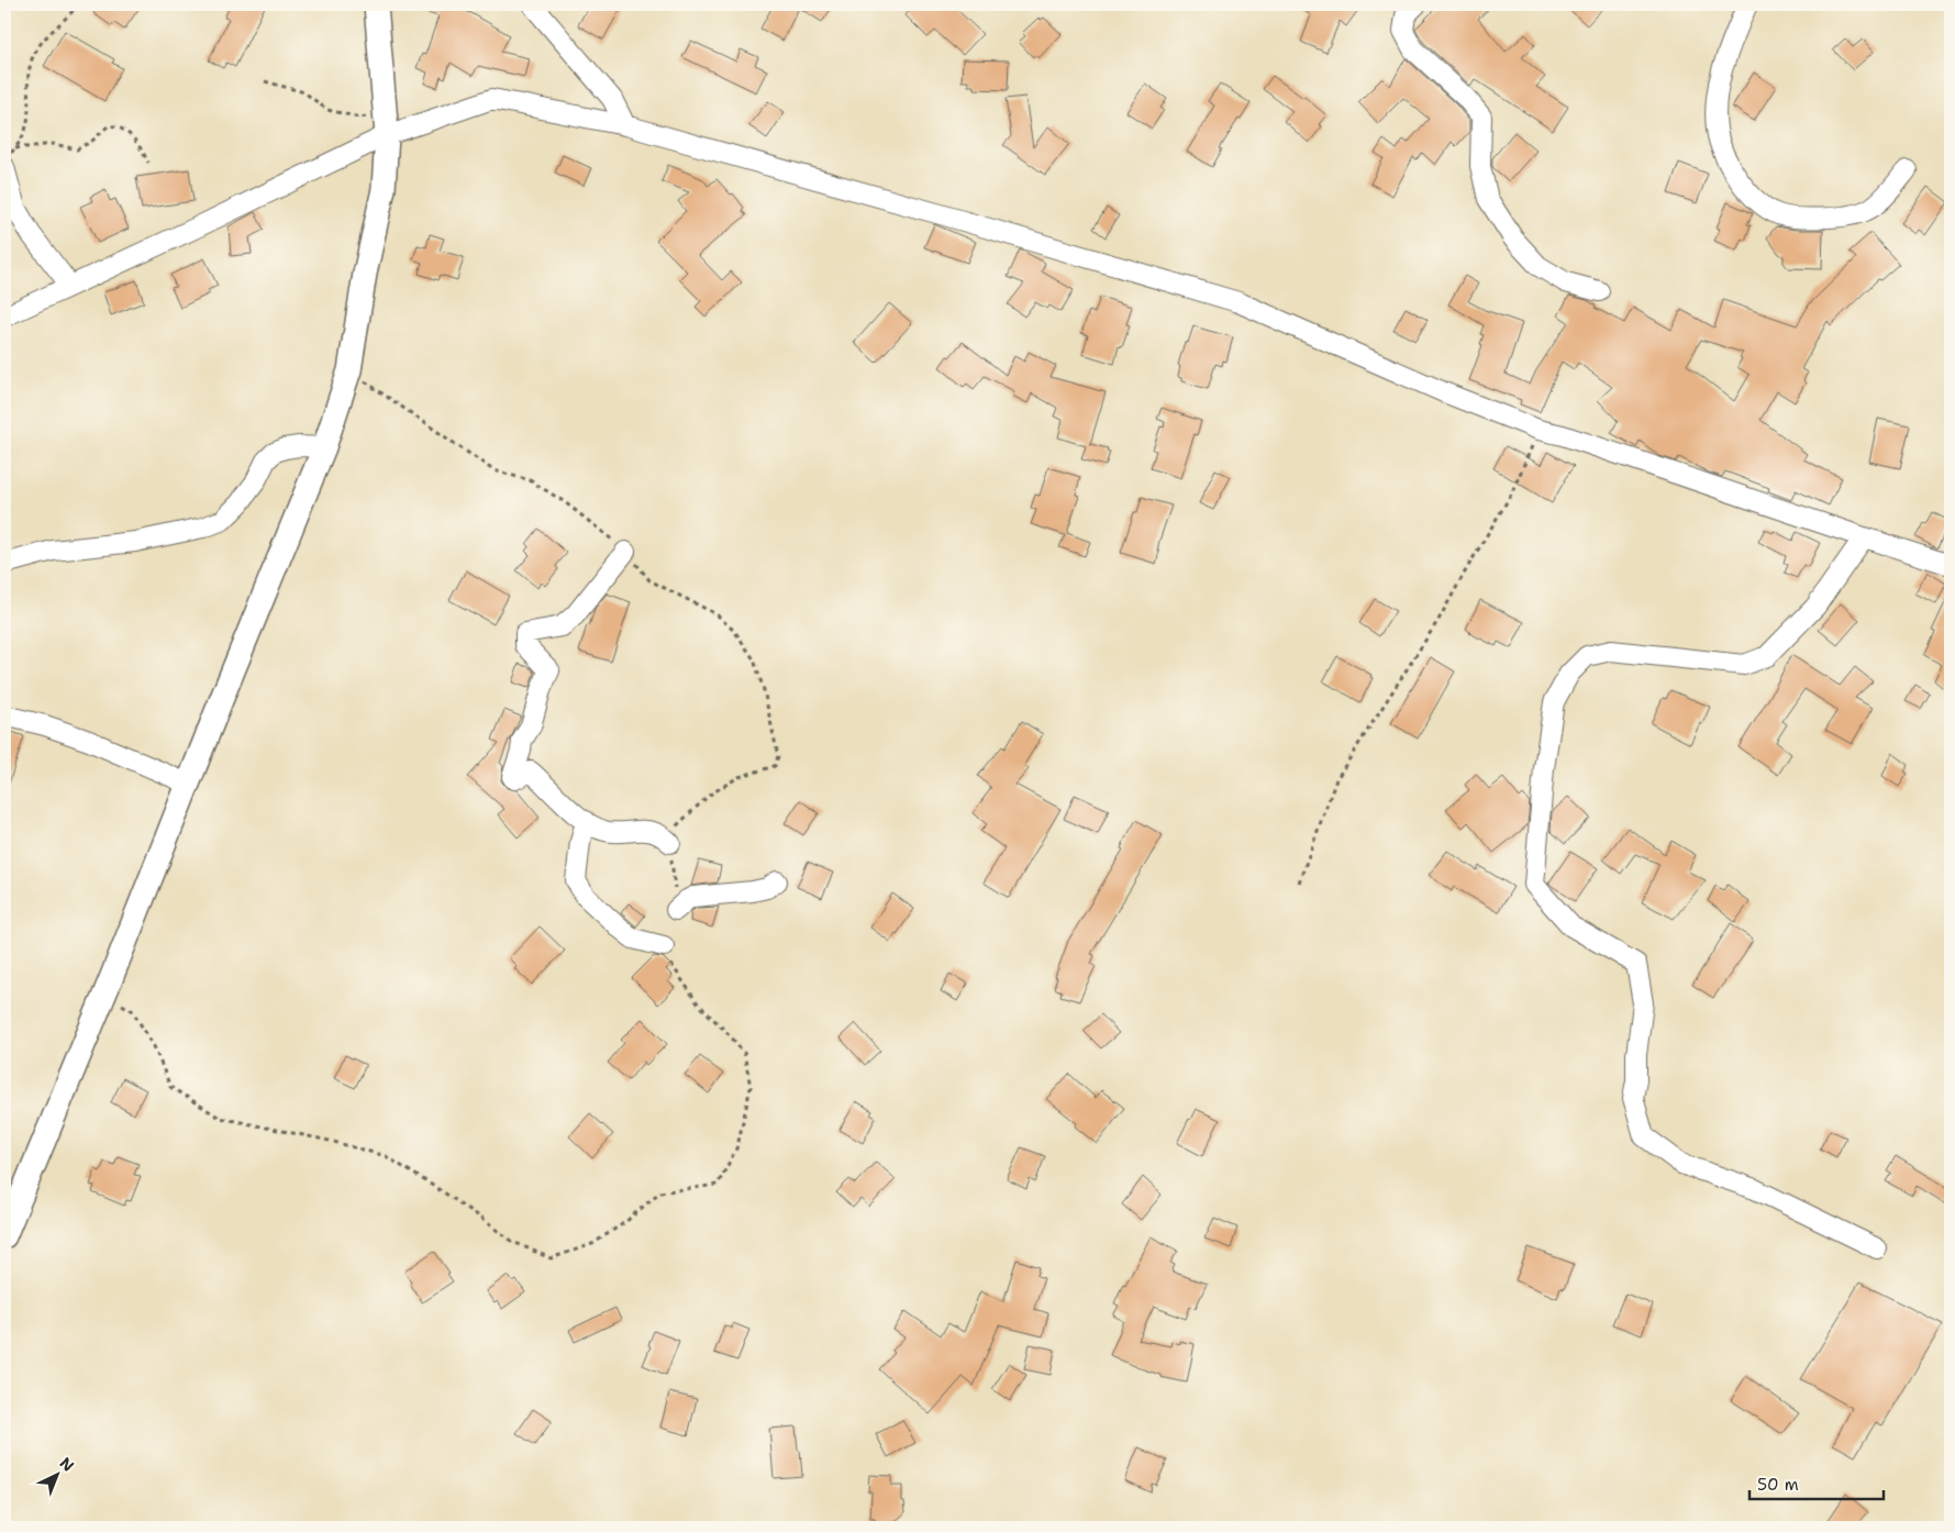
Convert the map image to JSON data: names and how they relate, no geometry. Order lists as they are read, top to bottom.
{
  "scale_bar": "50 m",
  "north": "top right"
}
